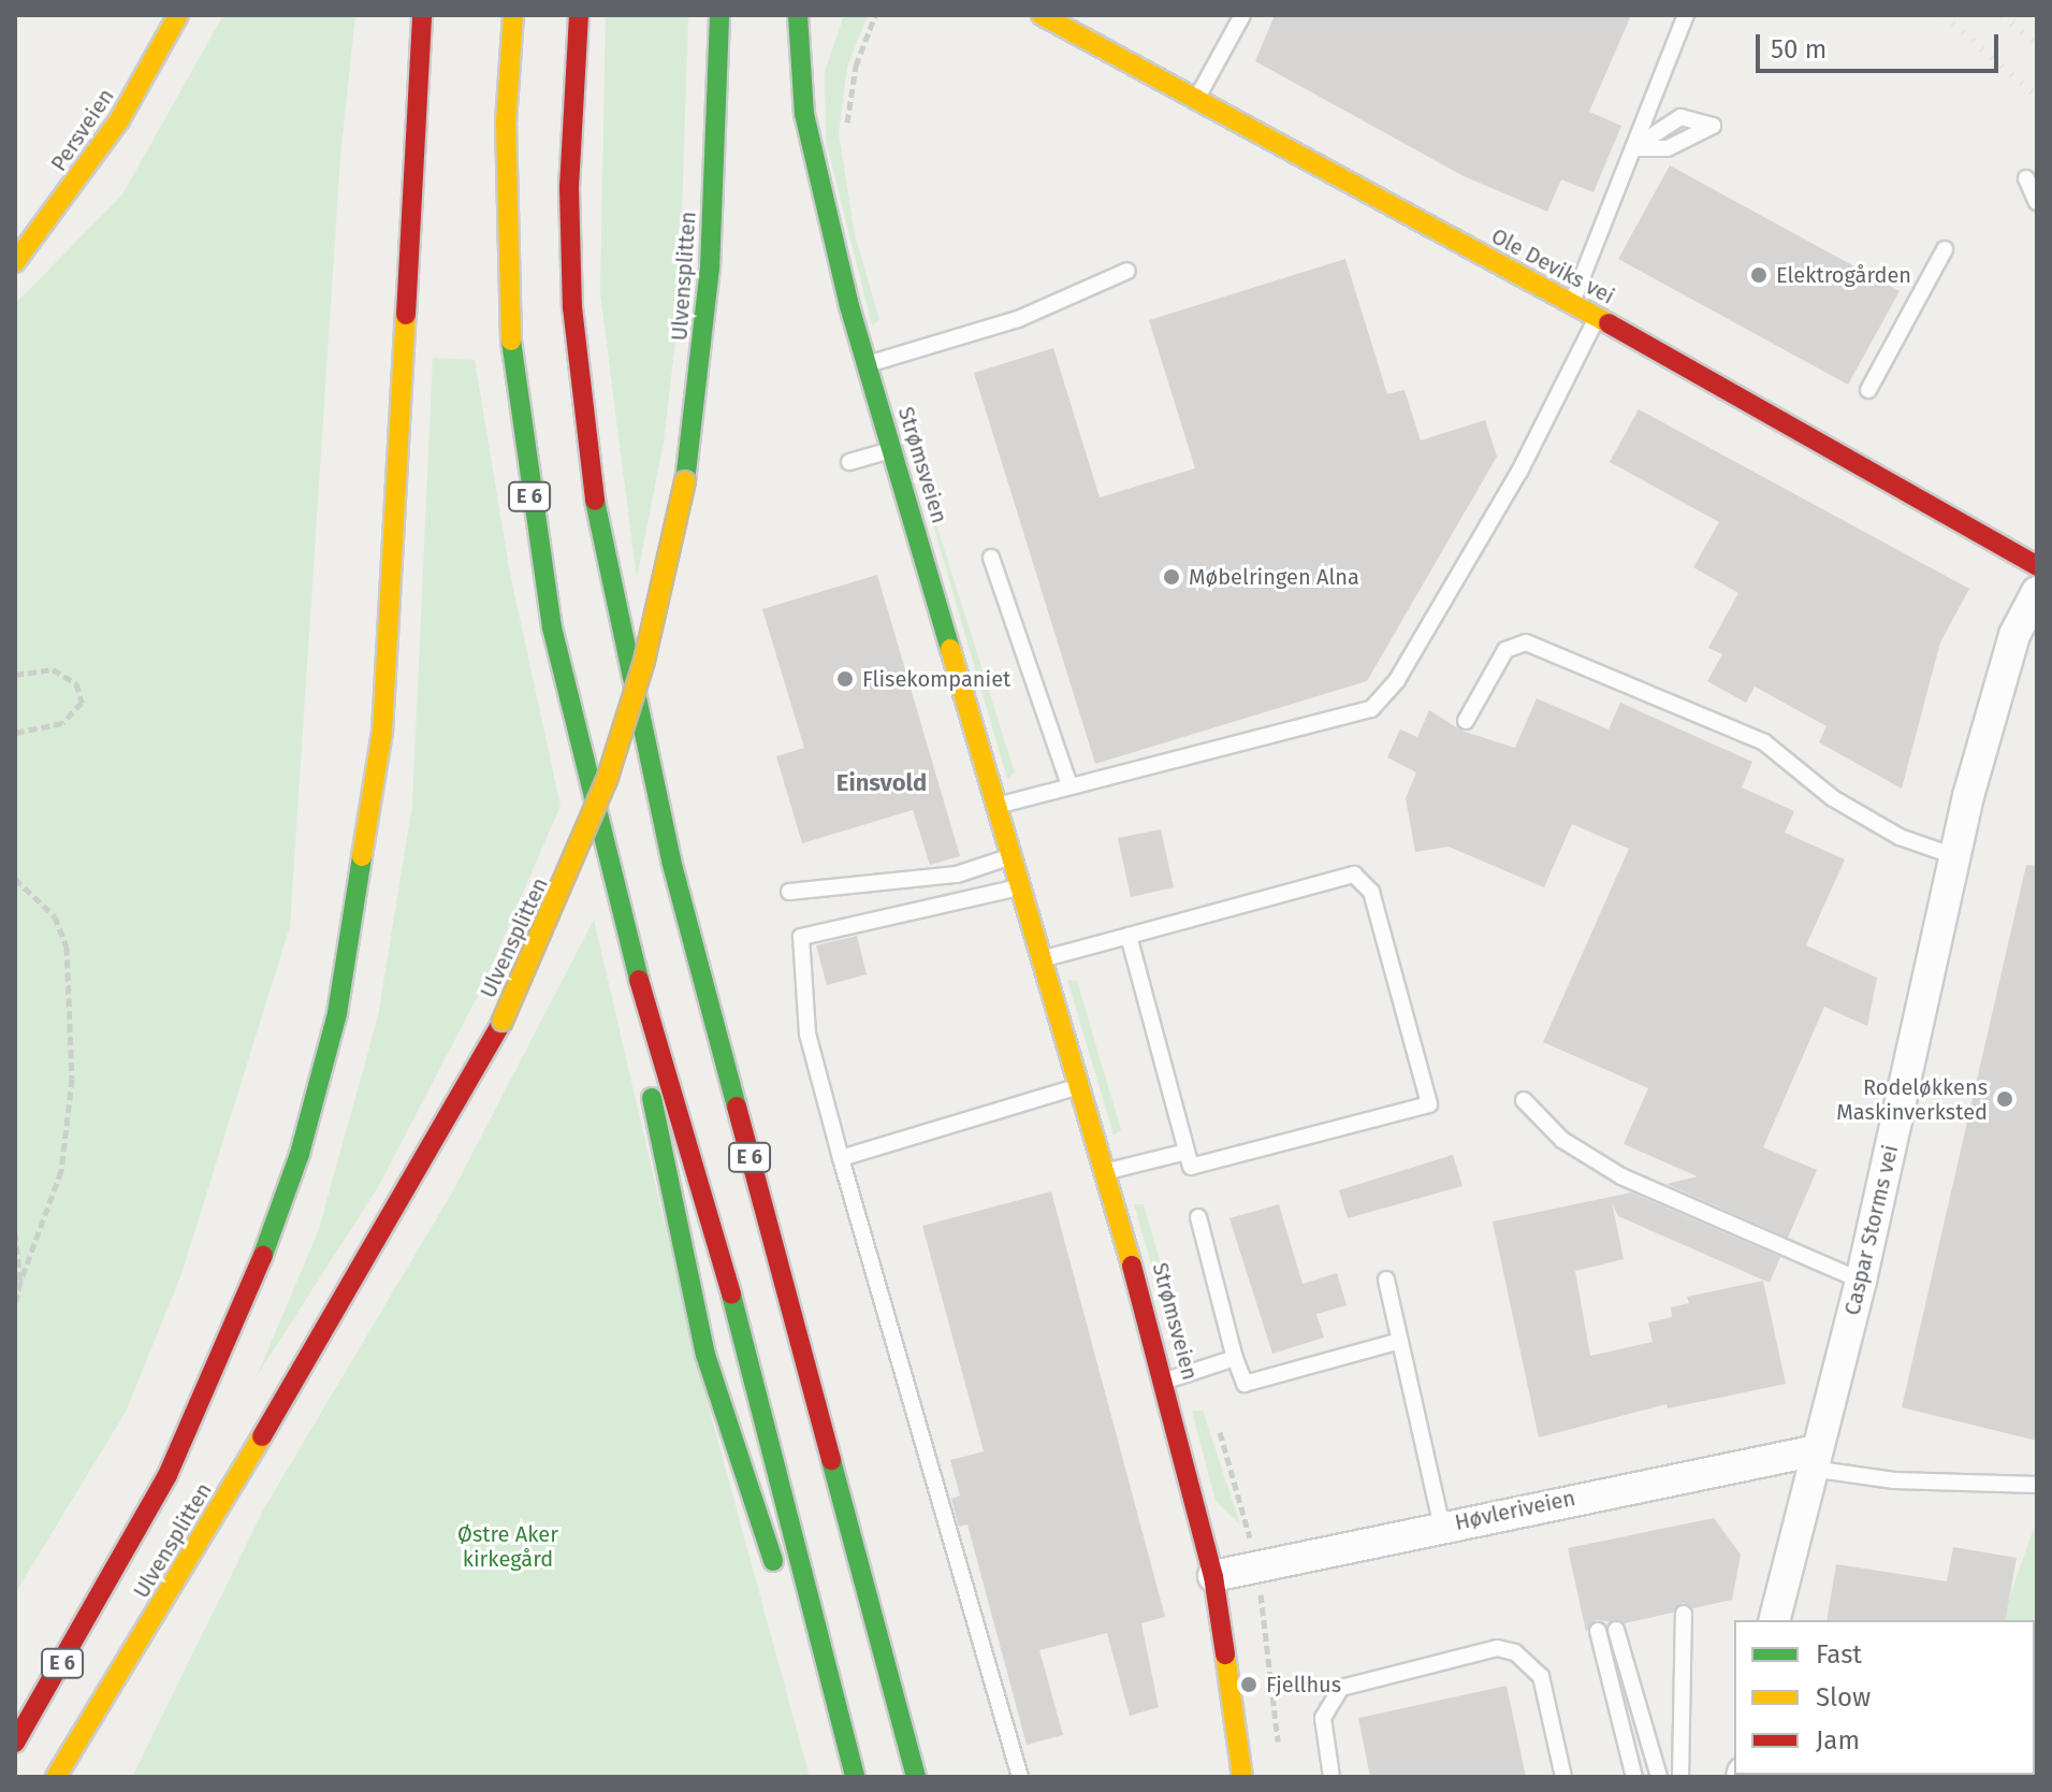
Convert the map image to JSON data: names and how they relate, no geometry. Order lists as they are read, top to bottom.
{
  "streets": {
    "main road": [
      "Persveien",
      "Ole Deviks vei",
      "Ulvensplitten",
      "Strømsveien",
      "E 6"
    ],
    "street": ["Caspar Storms vei", "Høvleriveien"]
  },
  "crossings": [
    ["Strømsveien", "Høvleriveien"],
    ["Caspar Storms vei", "Høvleriveien"]
  ],
  "districts": ["Einsvold"],
  "parks": ["Østre Aker kirkegård"],
  "places": [
    "Elektrogården",
    "Møbelringen Alna",
    "Flisekompaniet",
    "Rodeløkkens Maskinverksted",
    "Fjellhus"
  ],
  "legend": ["Fast", "Slow", "Jam"],
  "scale_bar": "50 m"
}
